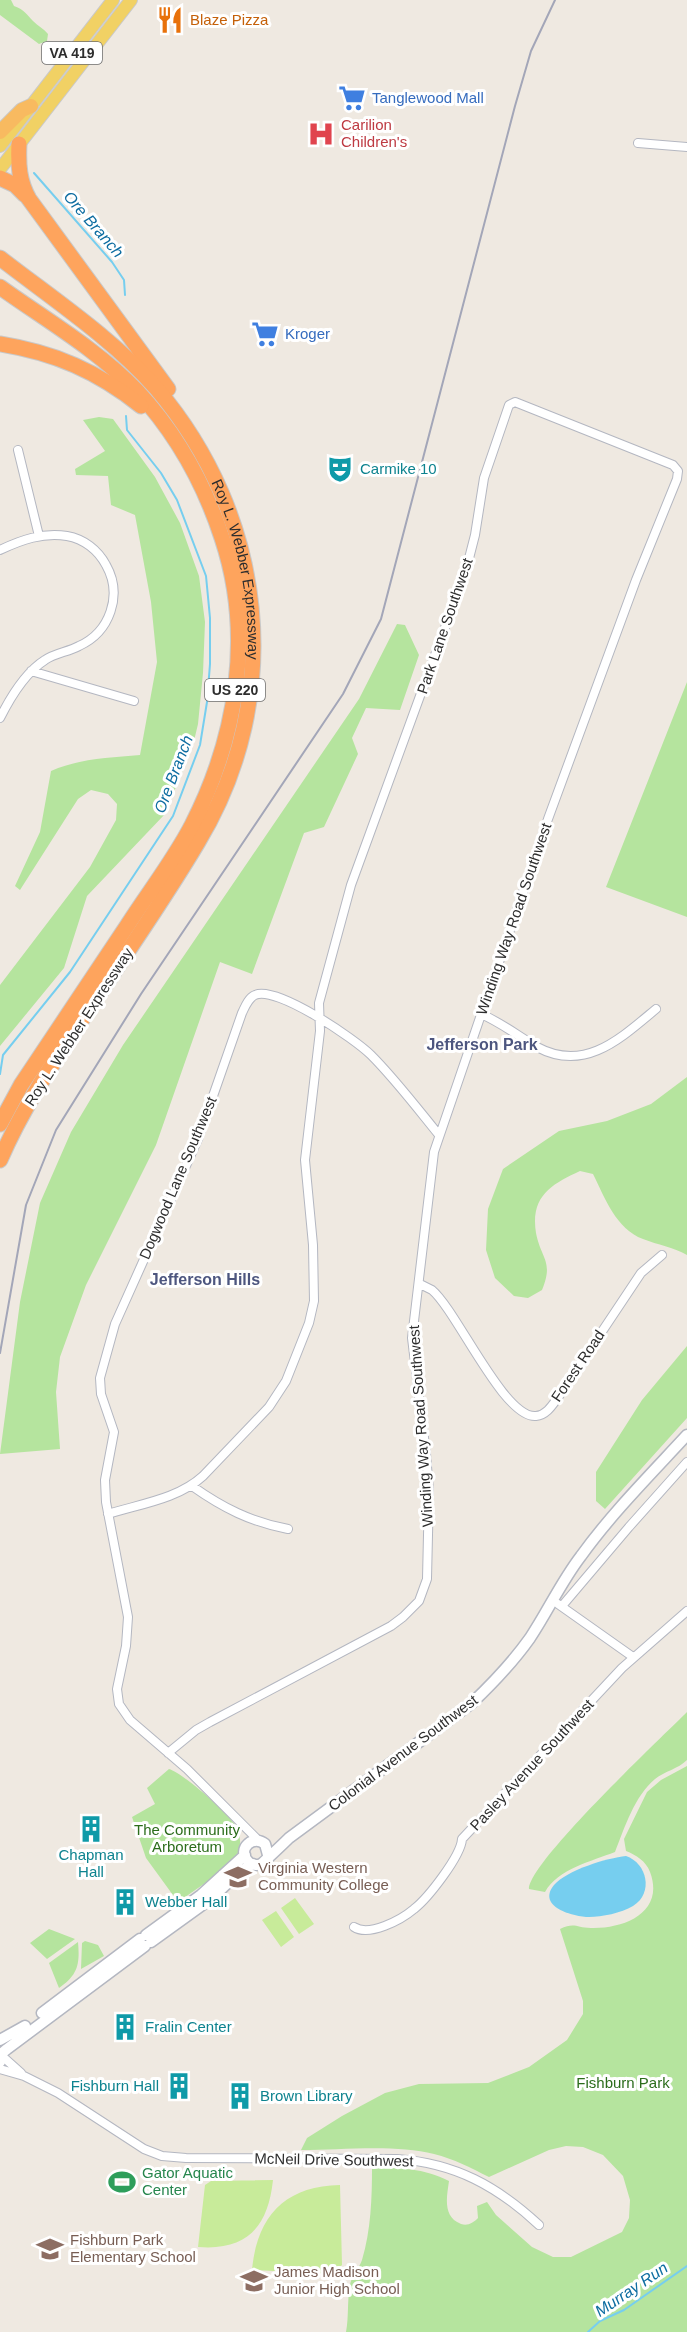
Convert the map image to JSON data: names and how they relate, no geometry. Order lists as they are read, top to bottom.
{
  "streets": {
    "highway": ["Roy L. Webber Expressway", "US 220"],
    "main road": ["VA 419", "Colonial Avenue Southwest"],
    "street": [
      "Park Lane Southwest",
      "Winding Way Road Southwest",
      "Dogwood Lane Southwest",
      "Forest Road",
      "Pasley Avenue Southwest",
      "McNeil Drive Southwest"
    ]
  },
  "crossings": [
    ["Park Lane Southwest", "Winding Way Road Southwest"],
    ["Park Lane Southwest", "Dogwood Lane Southwest"],
    ["Winding Way Road Southwest", "Dogwood Lane Southwest"],
    ["Winding Way Road Southwest", "Forest Road"]
  ],
  "districts": ["Jefferson Park", "Jefferson Hills"],
  "water": ["Ore Branch", "Murray Run"],
  "parks": ["The Community Arboretum", "Fishburn Park"],
  "places": {
    "restaurant": ["Blaze Pizza"],
    "supermarket": ["Tanglewood Mall", "Kroger"],
    "hospital": ["Carilion Children's"],
    "theatre": ["Carmike 10"],
    "building": [
      "Chapman Hall",
      "Webber Hall",
      "Fralin Center",
      "Fishburn Hall",
      "Brown Library"
    ],
    "school or university": ["Virginia Western Community College", "Fishburn Park Elementary School", "James Madison Junior High School"],
    "sports": ["Gator Aquatic Center"]
  }
}
